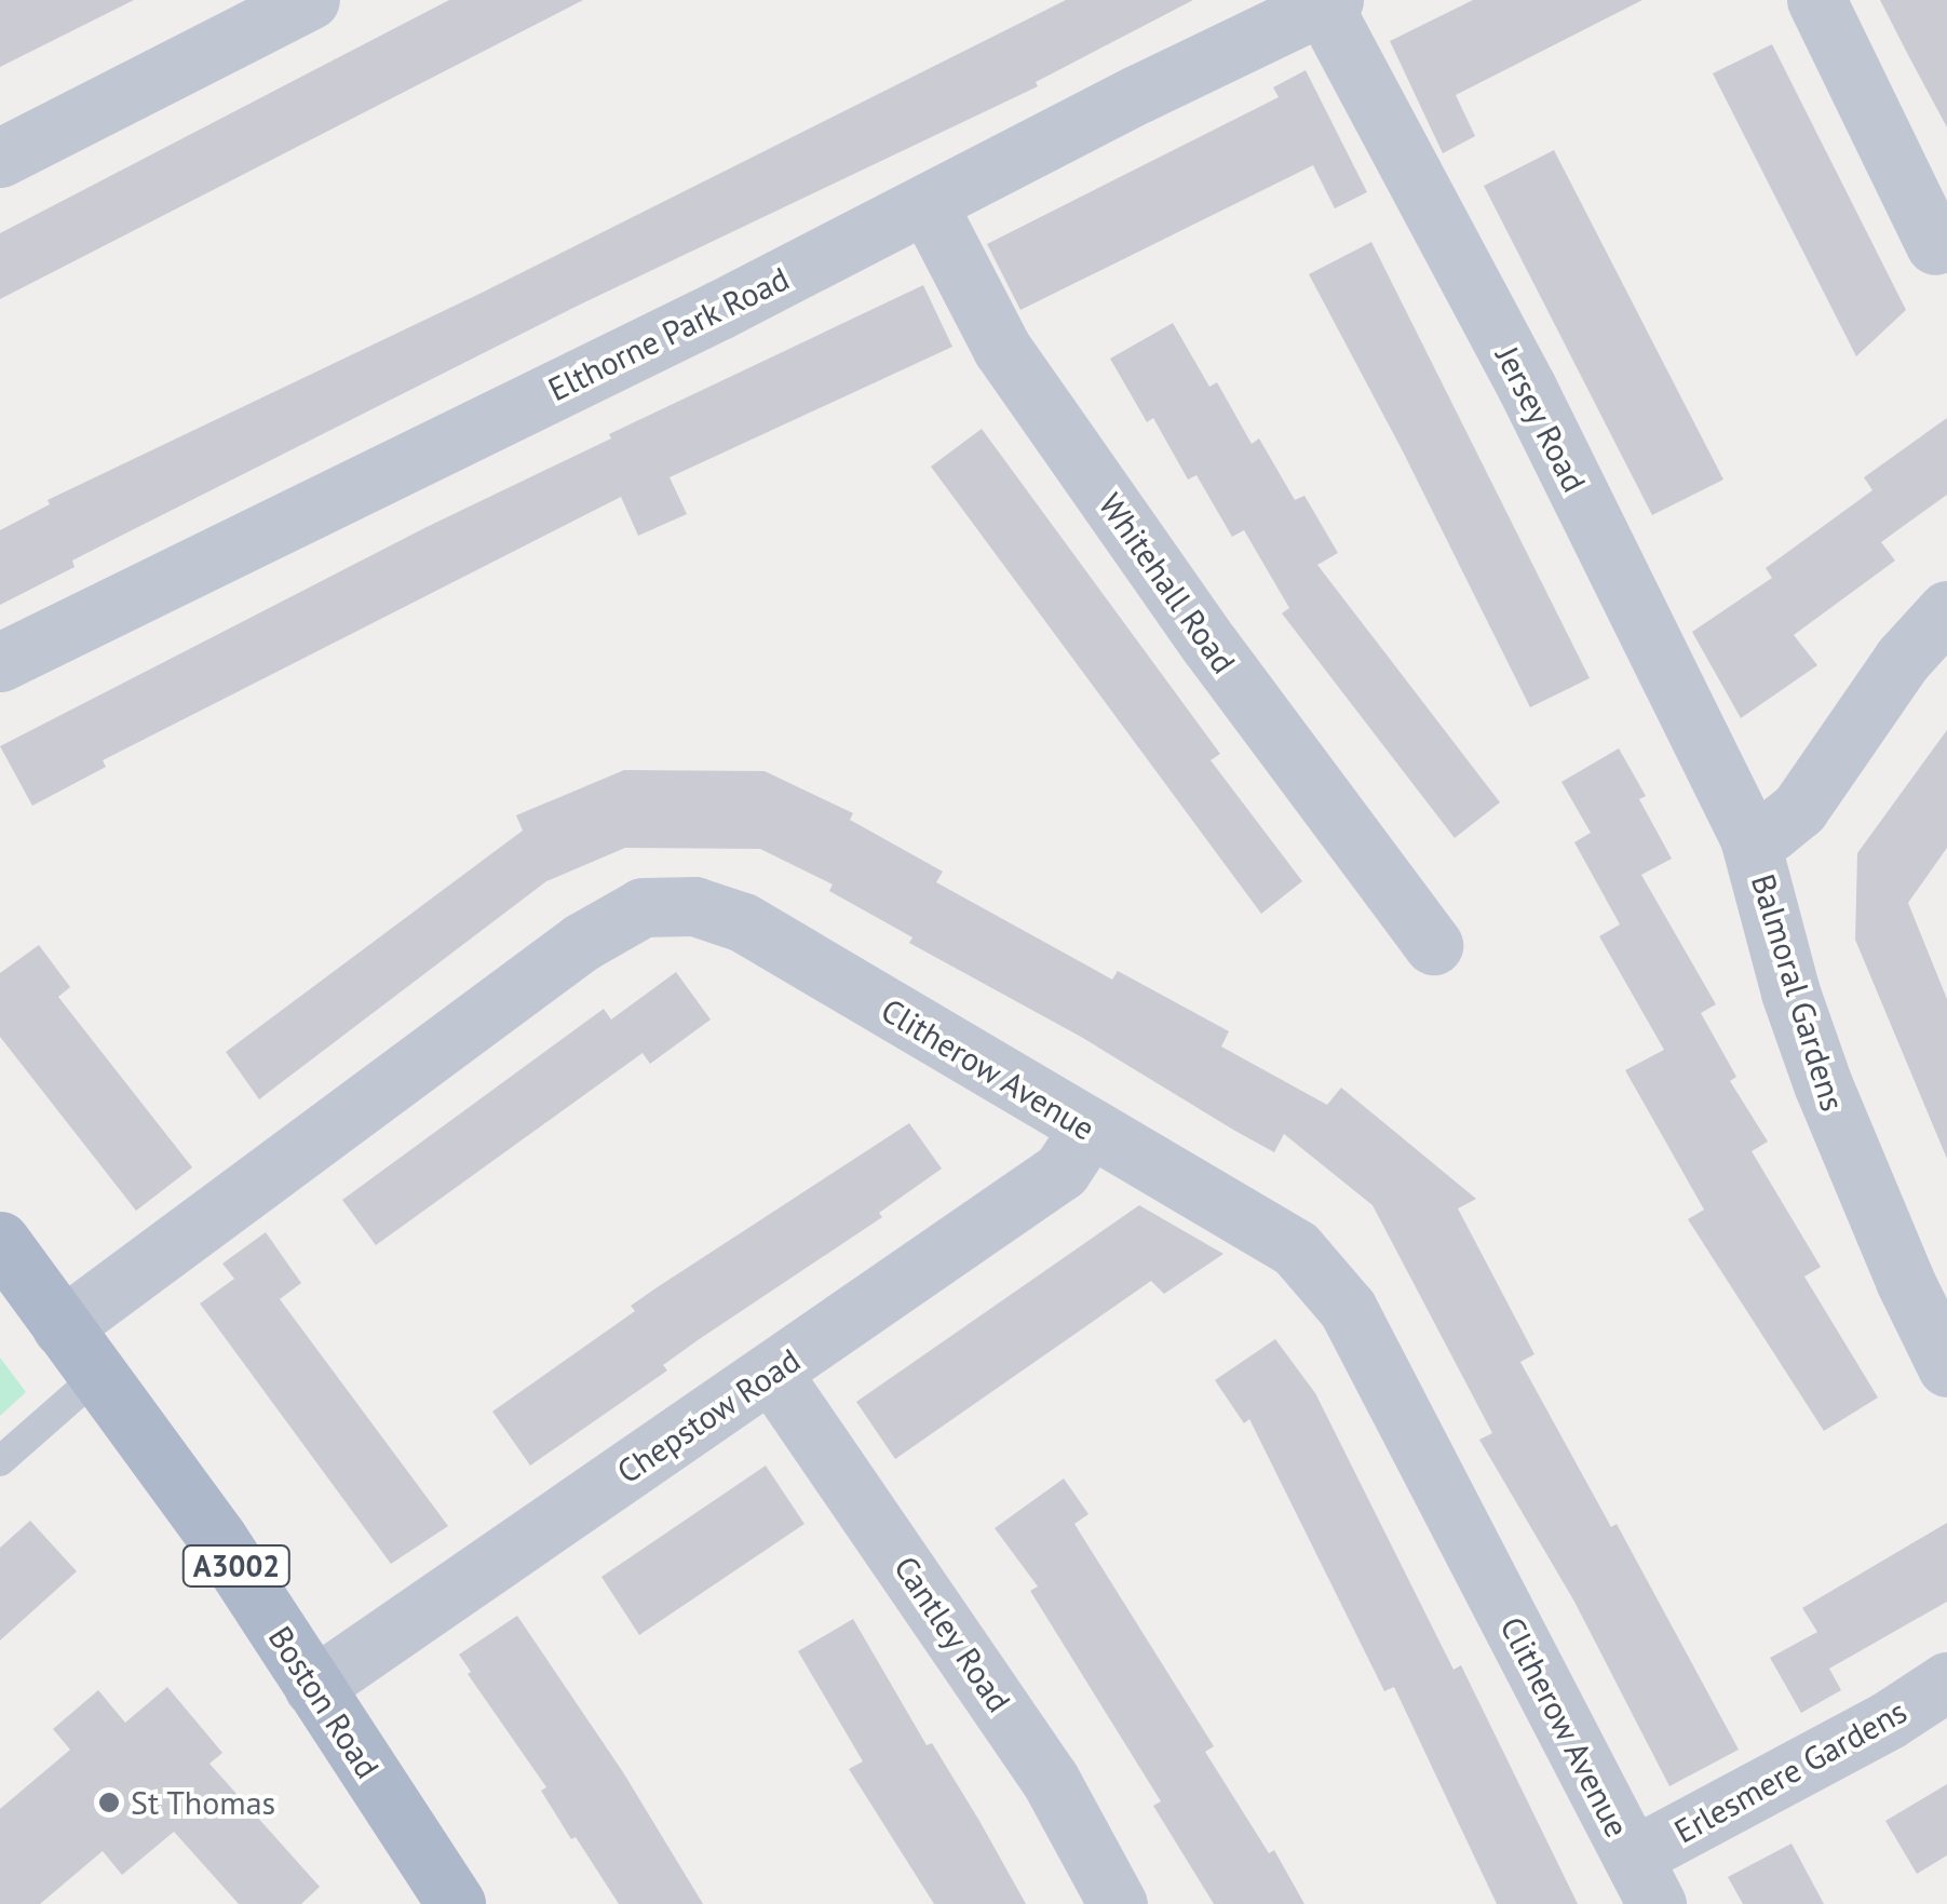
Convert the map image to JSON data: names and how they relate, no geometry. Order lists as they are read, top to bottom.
{
  "streets": {
    "main road": ["A3002", "Boston Road"],
    "street": [
      "Elthorne Park Road",
      "Jersey Road",
      "Whitehall Road",
      "Balmoral Gardens",
      "Clitherow Avenue",
      "Chepstow Road",
      "Cantley Road",
      "Erlesmere Gardens"
    ]
  },
  "crossings": [
    ["Elthorne Park Road", "Jersey Road"],
    ["Elthorne Park Road", "Whitehall Road"],
    ["Jersey Road", "Balmoral Gardens"],
    ["Clitherow Avenue", "Chepstow Road"],
    ["Clitherow Avenue", "Boston Road"],
    ["Clitherow Avenue", "Erlesmere Gardens"],
    ["Chepstow Road", "Cantley Road"],
    ["Chepstow Road", "Boston Road"]
  ],
  "places": ["St Thomas"]
}
